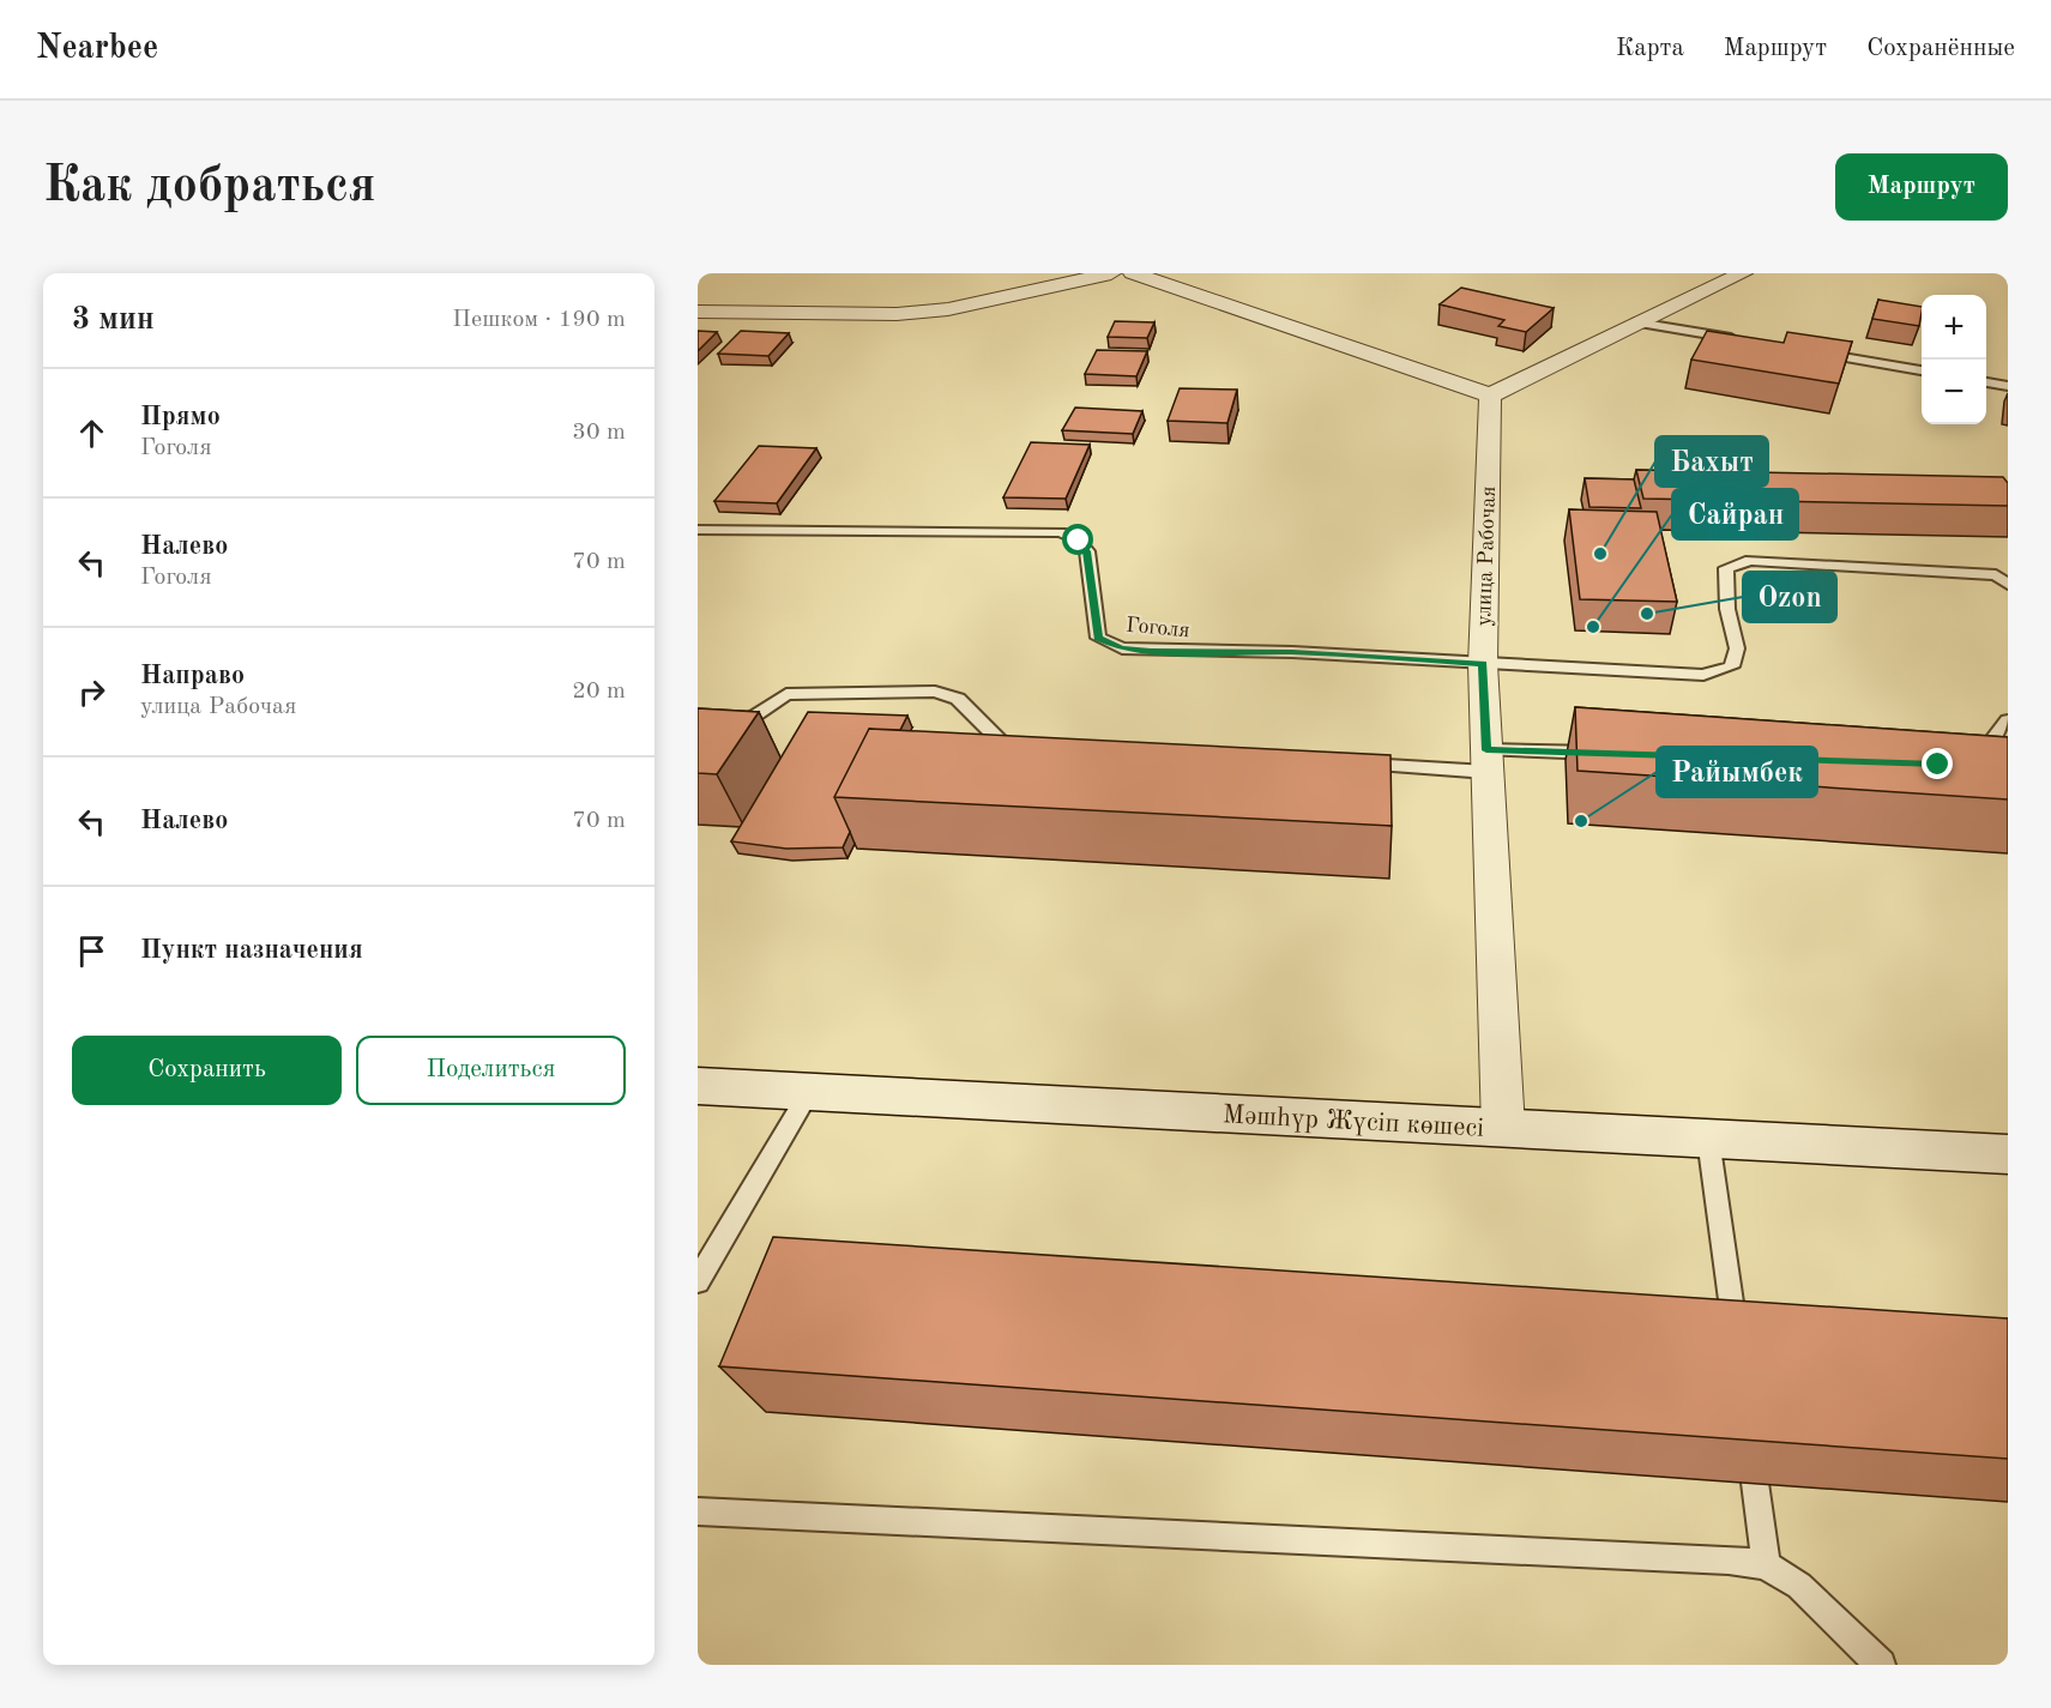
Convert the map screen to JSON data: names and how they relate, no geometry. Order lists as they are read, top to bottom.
{
  "streets": {
    "main road": ["Мәшһүр Жүсіп көшесі"],
    "street": ["улица Рабочая"],
    "lane": ["Гоголя"]
  },
  "crossings": [
    ["улица Рабочая", "Гоголя"],
    ["улица Рабочая", "Мәшһүр Жүсіп көшесі"]
  ],
  "places": [
    "Бахыт",
    "Ozon",
    "Сайран",
    "Райымбек"
  ],
  "page": {
    "header": "Nearbee",
    "nav": ["Карта", "Маршрут", "Сохранённые"],
    "buttons": [
      "Маршрут",
      ["Сохранить", "Поделиться"]
    ],
    "title": "Как добраться",
    "heading": ["3 мин", "Пешком · 190 m"],
    "map_buttons": ["+", "−"],
    "list": [
      ["Прямо", "Гоголя", "30 m"],
      ["Налево", "Гоголя", "70 m"],
      ["Направо", "улица Рабочая", "20 m"],
      ["Налево", "70 m"],
      "Пункт назначения"
    ]
  }
}
